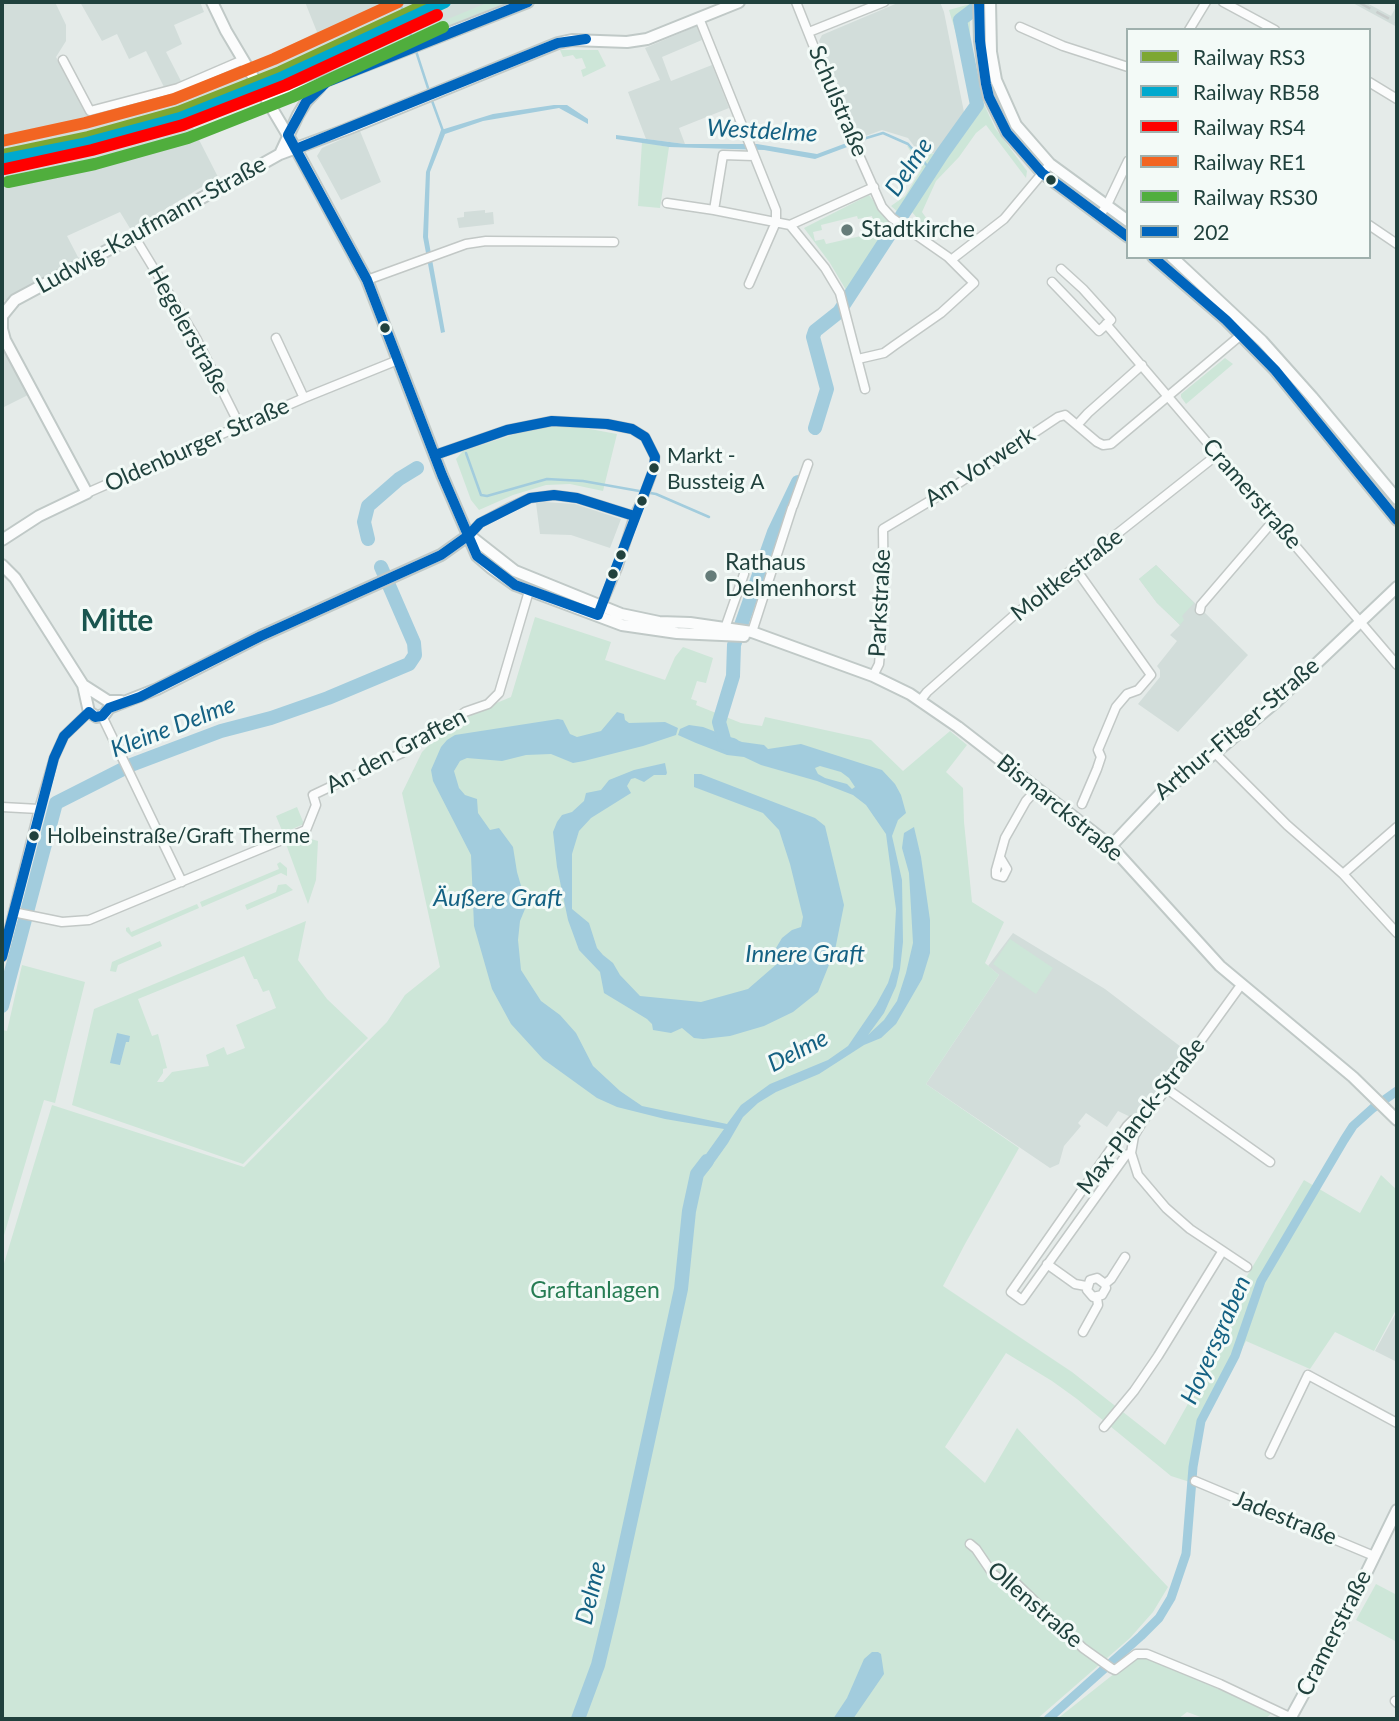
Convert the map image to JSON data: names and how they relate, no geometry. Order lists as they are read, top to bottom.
{
  "streets": {
    "main road": [
      "Ludwig-Kaufmann-Straße",
      "Oldenburger Straße",
      "Cramerstraße",
      "Arthur-Fitger-Straße",
      "Bismarckstraße"
    ],
    "street": [
      "Schulstraße",
      "Hegelerstraße",
      "Am Vorwerk",
      "Moltkestraße",
      "Parkstraße",
      "An den Graften",
      "Max-Planck-Straße",
      "Jadestraße",
      "Ollenstraße"
    ]
  },
  "crossings": [
    ["Ludwig-Kaufmann-Straße", "Hegelerstraße"],
    ["Ludwig-Kaufmann-Straße", "Oldenburger Straße"],
    ["Hegelerstraße", "Oldenburger Straße"],
    ["Am Vorwerk", "Parkstraße"],
    ["Cramerstraße", "Moltkestraße"],
    ["Cramerstraße", "Arthur-Fitger-Straße"],
    ["Cramerstraße", "Jadestraße"],
    ["Cramerstraße", "Ollenstraße"],
    ["Moltkestraße", "Bismarckstraße"],
    ["Parkstraße", "Bismarckstraße"],
    ["Arthur-Fitger-Straße", "Bismarckstraße"],
    ["Bismarckstraße", "Max-Planck-Straße"]
  ],
  "districts": ["Mitte"],
  "water": [
    "Westdelme",
    "Delme",
    "Kleine Delme",
    "Äußere Graft",
    "Innere Graft",
    "Hoyersgraben"
  ],
  "parks": ["Graftanlagen"],
  "places": [
    "Stadtkirche",
    "Markt - Bussteig A",
    "Rathaus Delmenhorst",
    "Holbeinstraße/Graft Therme"
  ],
  "lines": [
    "rail line RS3",
    "rail line RB58",
    "rail line RE1",
    "transit line 202",
    "rail line RS4",
    "rail line RS30"
  ],
  "legend": [
    "Railway RS3",
    "Railway RB58",
    "Railway RS4",
    "Railway RE1",
    "Railway RS30",
    "202"
  ]
}
